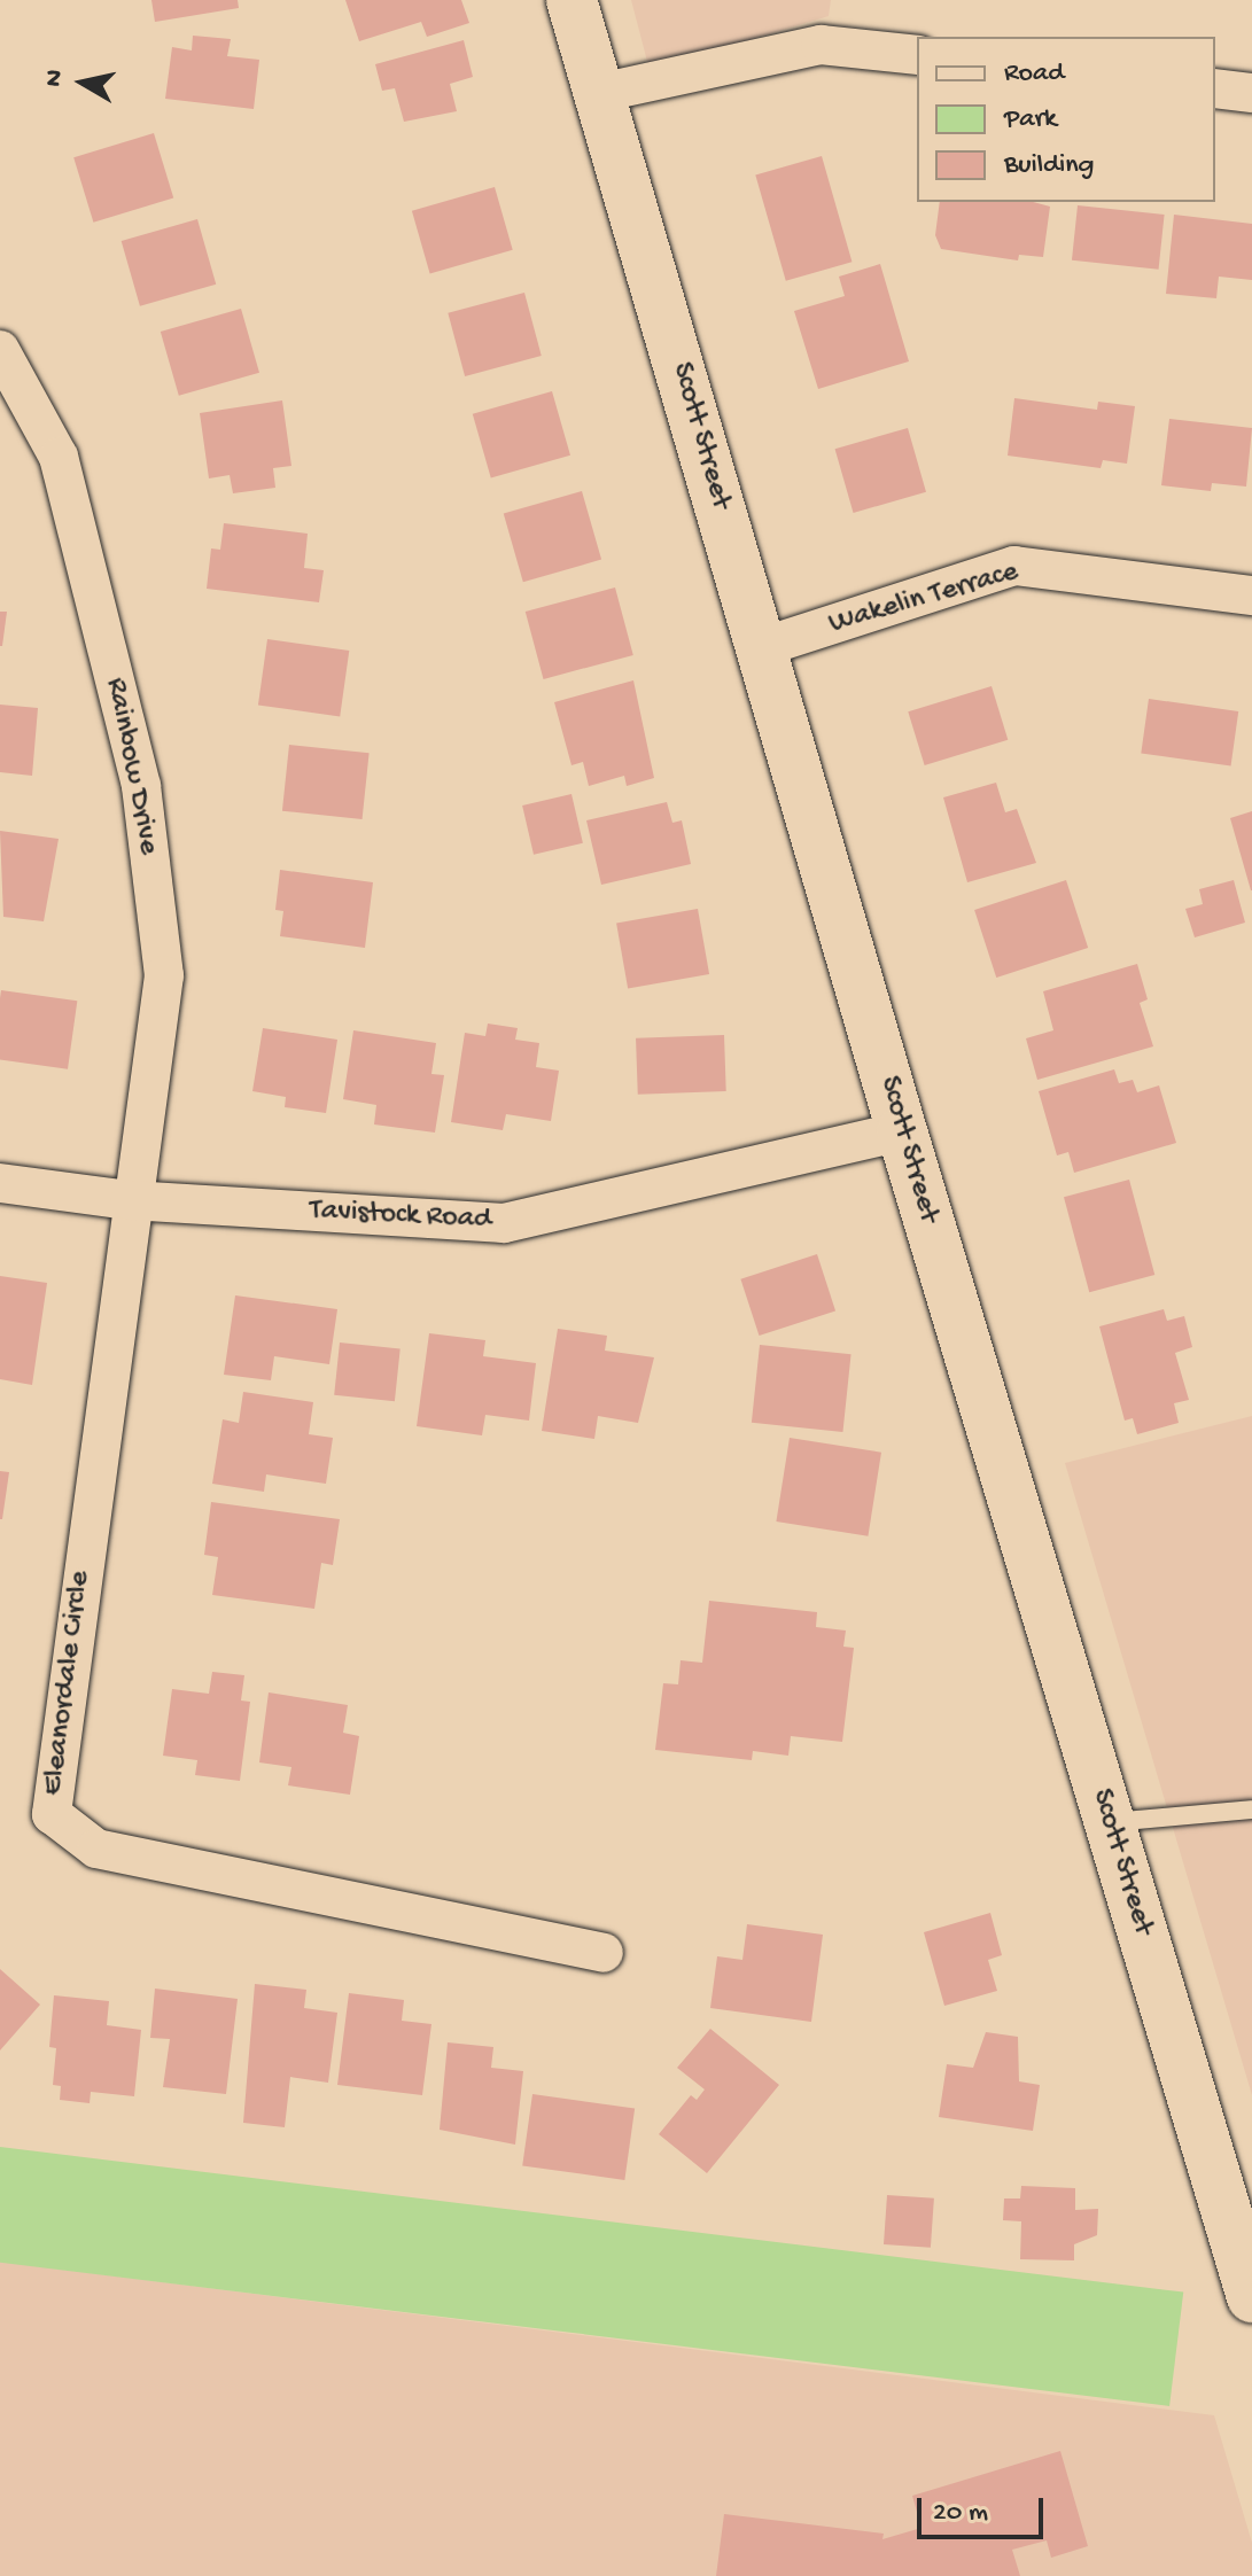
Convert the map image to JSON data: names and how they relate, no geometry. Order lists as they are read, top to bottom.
{
  "streets": {
    "main road": ["Scott Street"],
    "street": [
      "Wakelin Terrace",
      "Rainbow Drive",
      "Tavistock Road",
      "Eleanordale Circle"
    ]
  },
  "crossings": [
    ["Scott Street", "Wakelin Terrace"],
    ["Scott Street", "Tavistock Road"],
    ["Rainbow Drive", "Tavistock Road"],
    ["Rainbow Drive", "Eleanordale Circle"],
    ["Tavistock Road", "Eleanordale Circle"]
  ],
  "legend": ["Road", "Park", "Building"],
  "scale_bar": "20 m",
  "north": "left"
}
